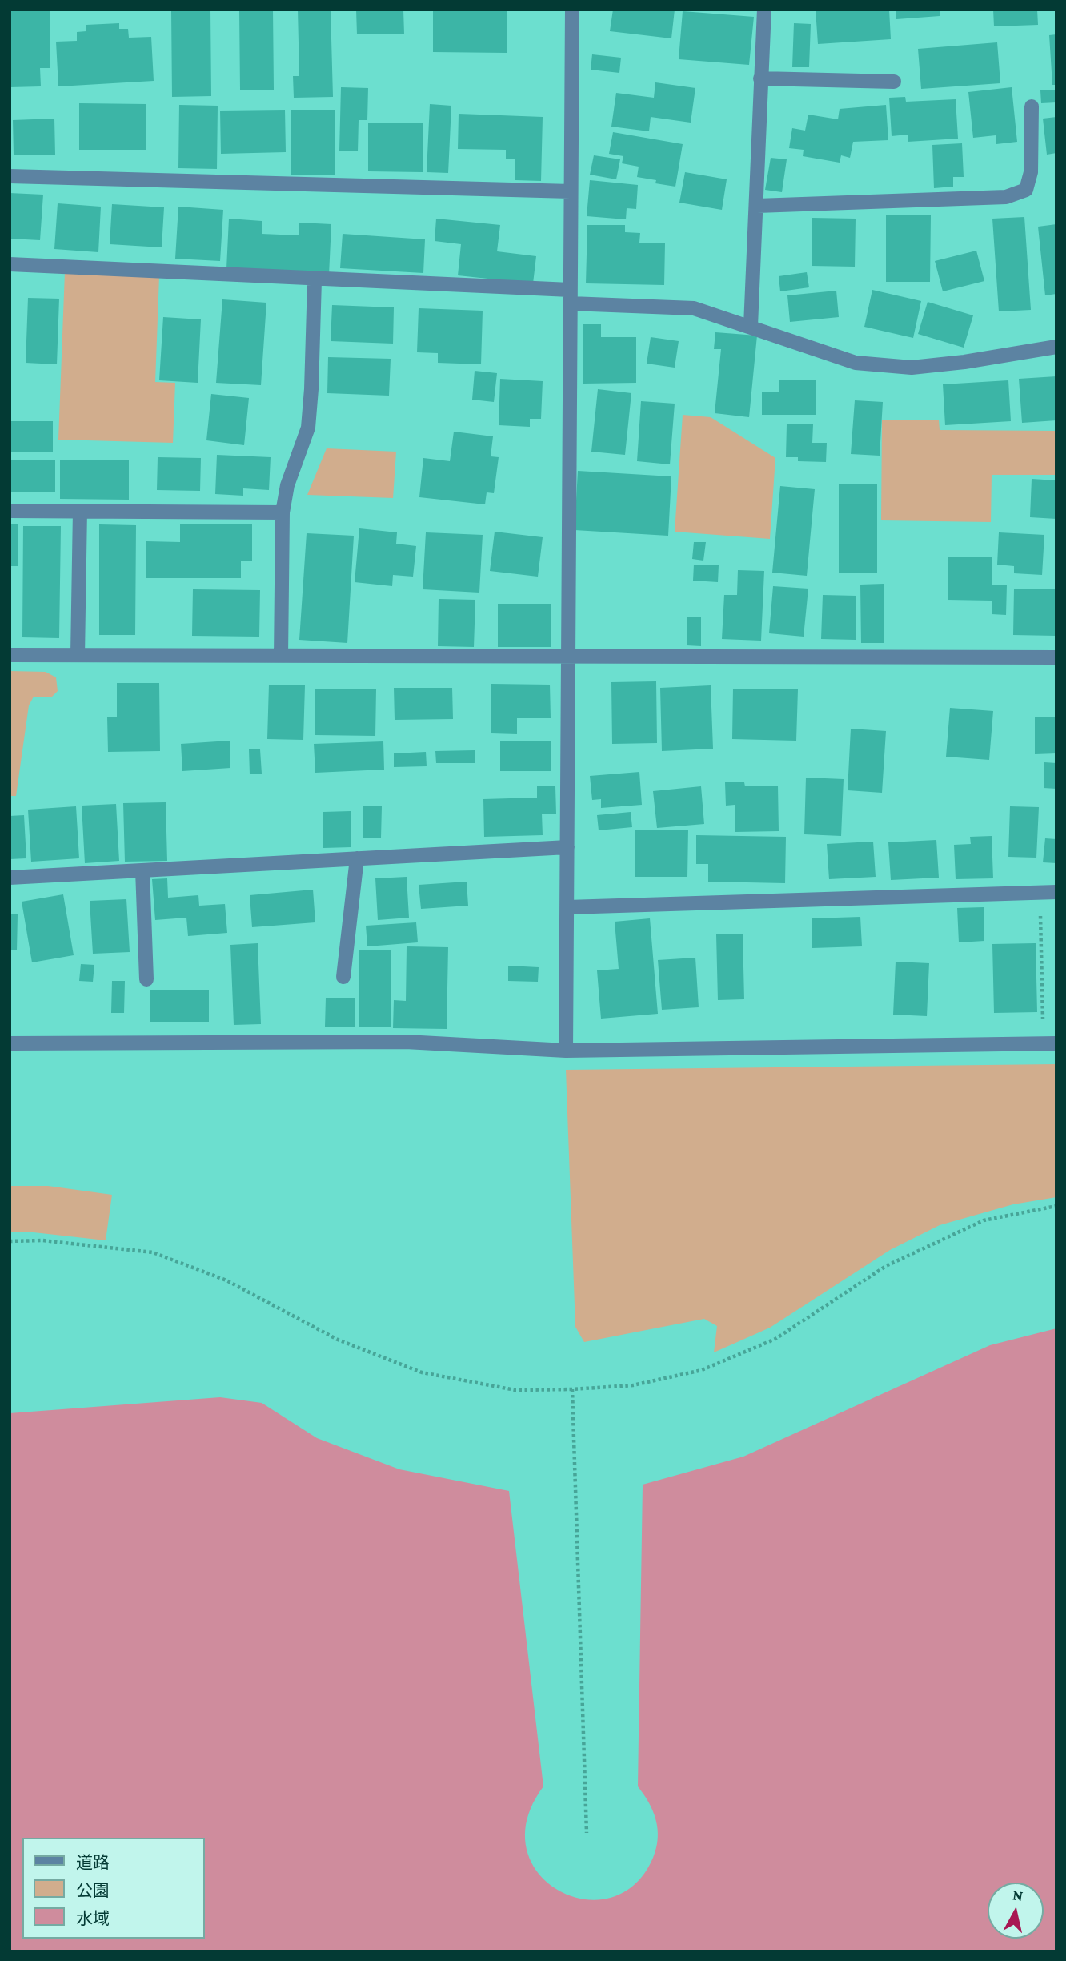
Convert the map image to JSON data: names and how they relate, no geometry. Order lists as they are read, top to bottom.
{
  "legend": ["道路", "公園", "水域"],
  "north": "top"
}
